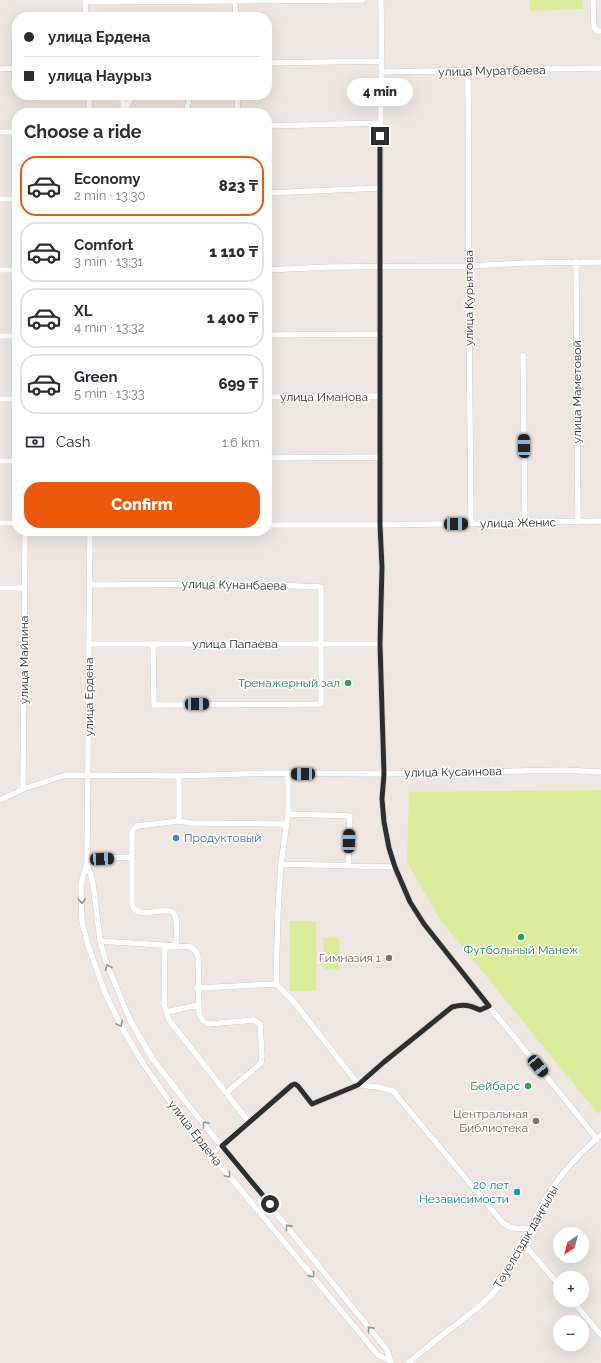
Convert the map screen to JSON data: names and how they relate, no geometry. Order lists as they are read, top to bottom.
{
  "streets": {
    "street": [
      "улица Муратбаева",
      "улица Курьятова",
      "улица Маметовой",
      "улица Иманова",
      "улица Женис",
      "улица Кунанбаева",
      "улица Папаева",
      "улица Майлина",
      "улица Ердена",
      "улица Кусаинова",
      "Тәуелсіздік даңғылы"
    ]
  },
  "crossings": [
    ["улица Муратбаева", "улица Курьятова"],
    ["улица Курьятова", "улица Женис"],
    ["улица Маметовой", "улица Женис"],
    ["улица Кунанбаева", "улица Папаева"],
    ["улица Кунанбаева", "улица Ердена"],
    ["улица Папаева", "улица Ердена"],
    ["улица Майлина", "улица Кусаинова"],
    ["улица Ердена", "улица Кусаинова"]
  ],
  "places": [
    "Тренажерный зал",
    "Продуктовый",
    "Футбольный Манеж",
    "Гимназия 1",
    "Бейбарс",
    "Центральная Библиотека",
    "20 лет Независимости"
  ],
  "north": "bottom left",
  "page": {
    "banner": ["улица Ердена", "улица Наурыз"],
    "bubble": "4 min",
    "heading": "Choose a ride",
    "list": [
      {
        "name": "Economy",
        "note": "2 min · 13:30",
        "value": "823 ₸"
      },
      {
        "name": "Comfort",
        "note": "3 min · 13:31",
        "value": "1 110 ₸"
      },
      {
        "name": "XL",
        "note": "4 min · 13:32",
        "value": "1 400 ₸"
      },
      {
        "name": "Green",
        "note": "5 min · 13:33",
        "value": "699 ₸"
      }
    ],
    "pay": ["Cash", "1.6 km"],
    "buttons": "Confirm",
    "map_buttons": ["+", "−"]
  }
}
